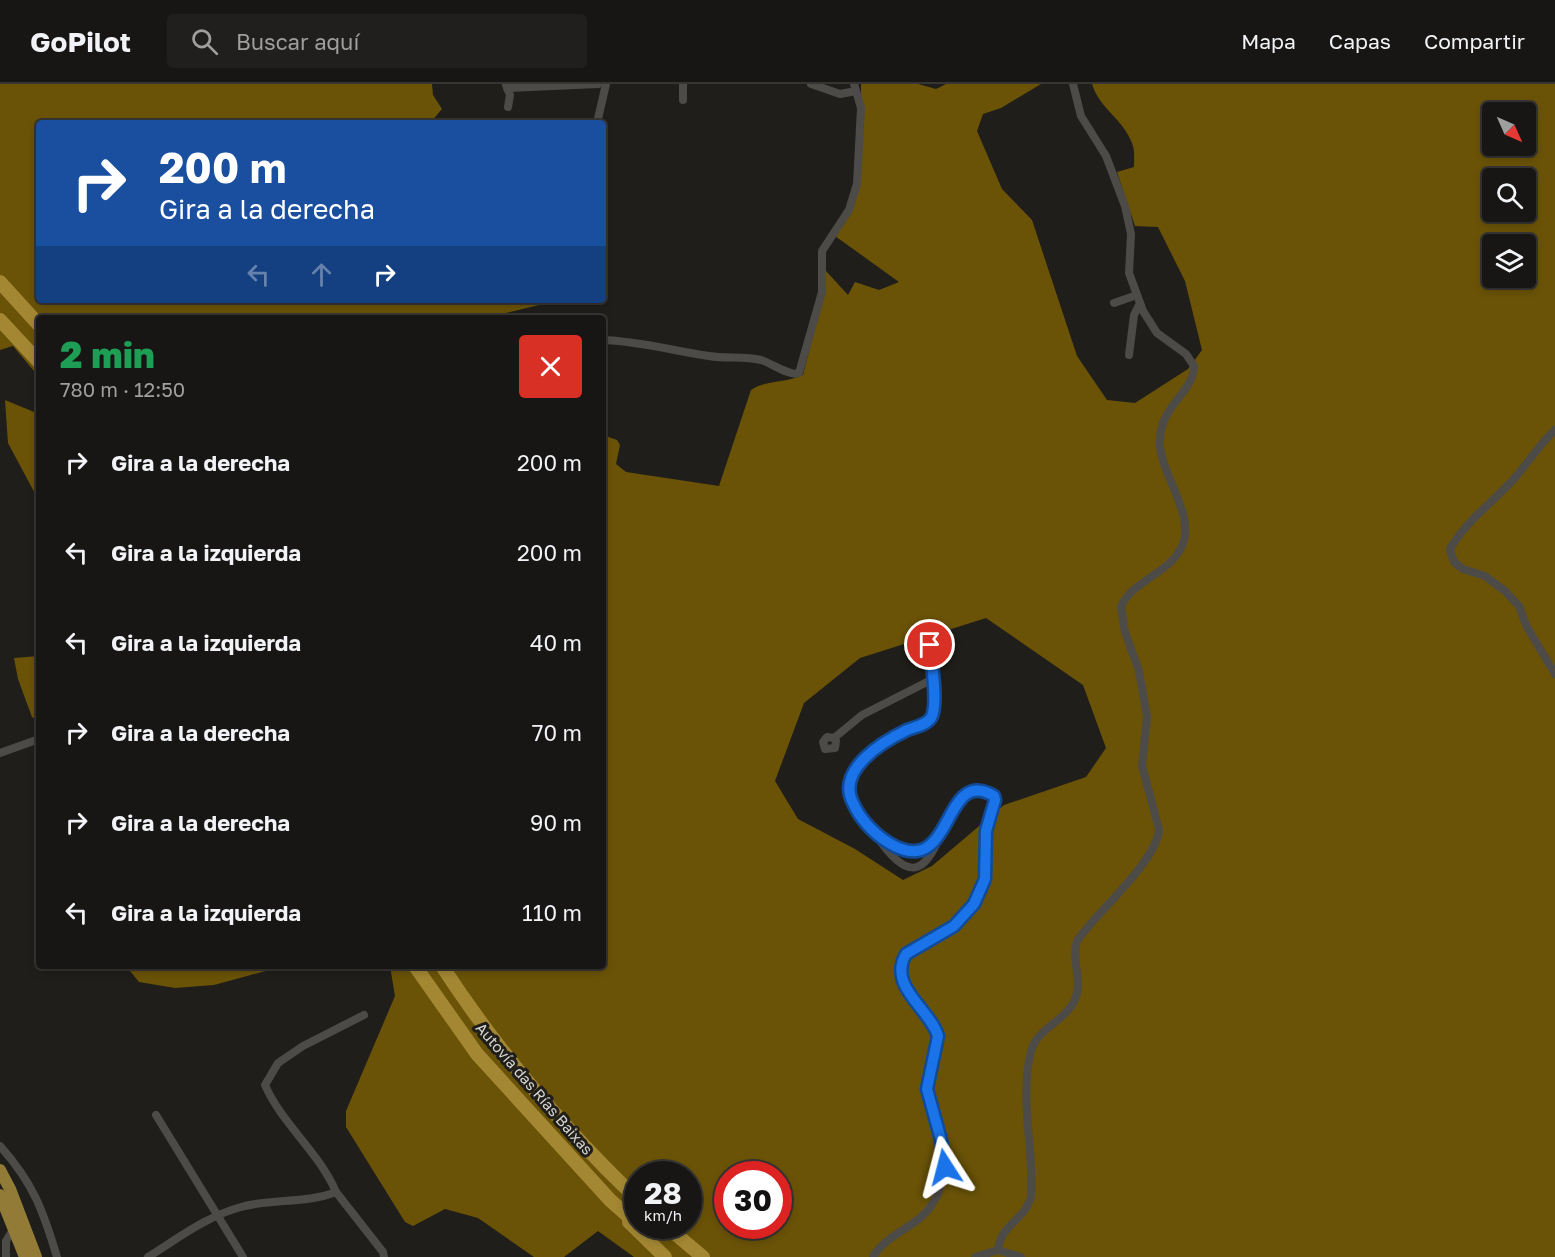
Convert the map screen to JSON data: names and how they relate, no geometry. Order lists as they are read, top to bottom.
{
  "streets": {
    "highway": ["Autovía das Rías Baixas"]
  },
  "north": "bottom right",
  "page": {
    "header": "GoPilot",
    "search": "Buscar aquí",
    "nav": ["Mapa", "Capas", "Compartir"],
    "turn": ["200 m", "Gira a la derecha"],
    "heading": ["2 min", "780 m · 12:50"],
    "list": [
      {
        "name": "Gira a la derecha",
        "value": "200 m"
      },
      {
        "name": "Gira a la izquierda",
        "value": "200 m"
      },
      {
        "name": "Gira a la izquierda",
        "value": "40 m"
      },
      {
        "name": "Gira a la derecha",
        "value": "70 m"
      },
      {
        "name": "Gira a la derecha",
        "value": "90 m"
      },
      {
        "name": "Gira a la izquierda",
        "value": "110 m"
      }
    ],
    "speed": "28 km/h",
    "limit": "30"
  }
}
